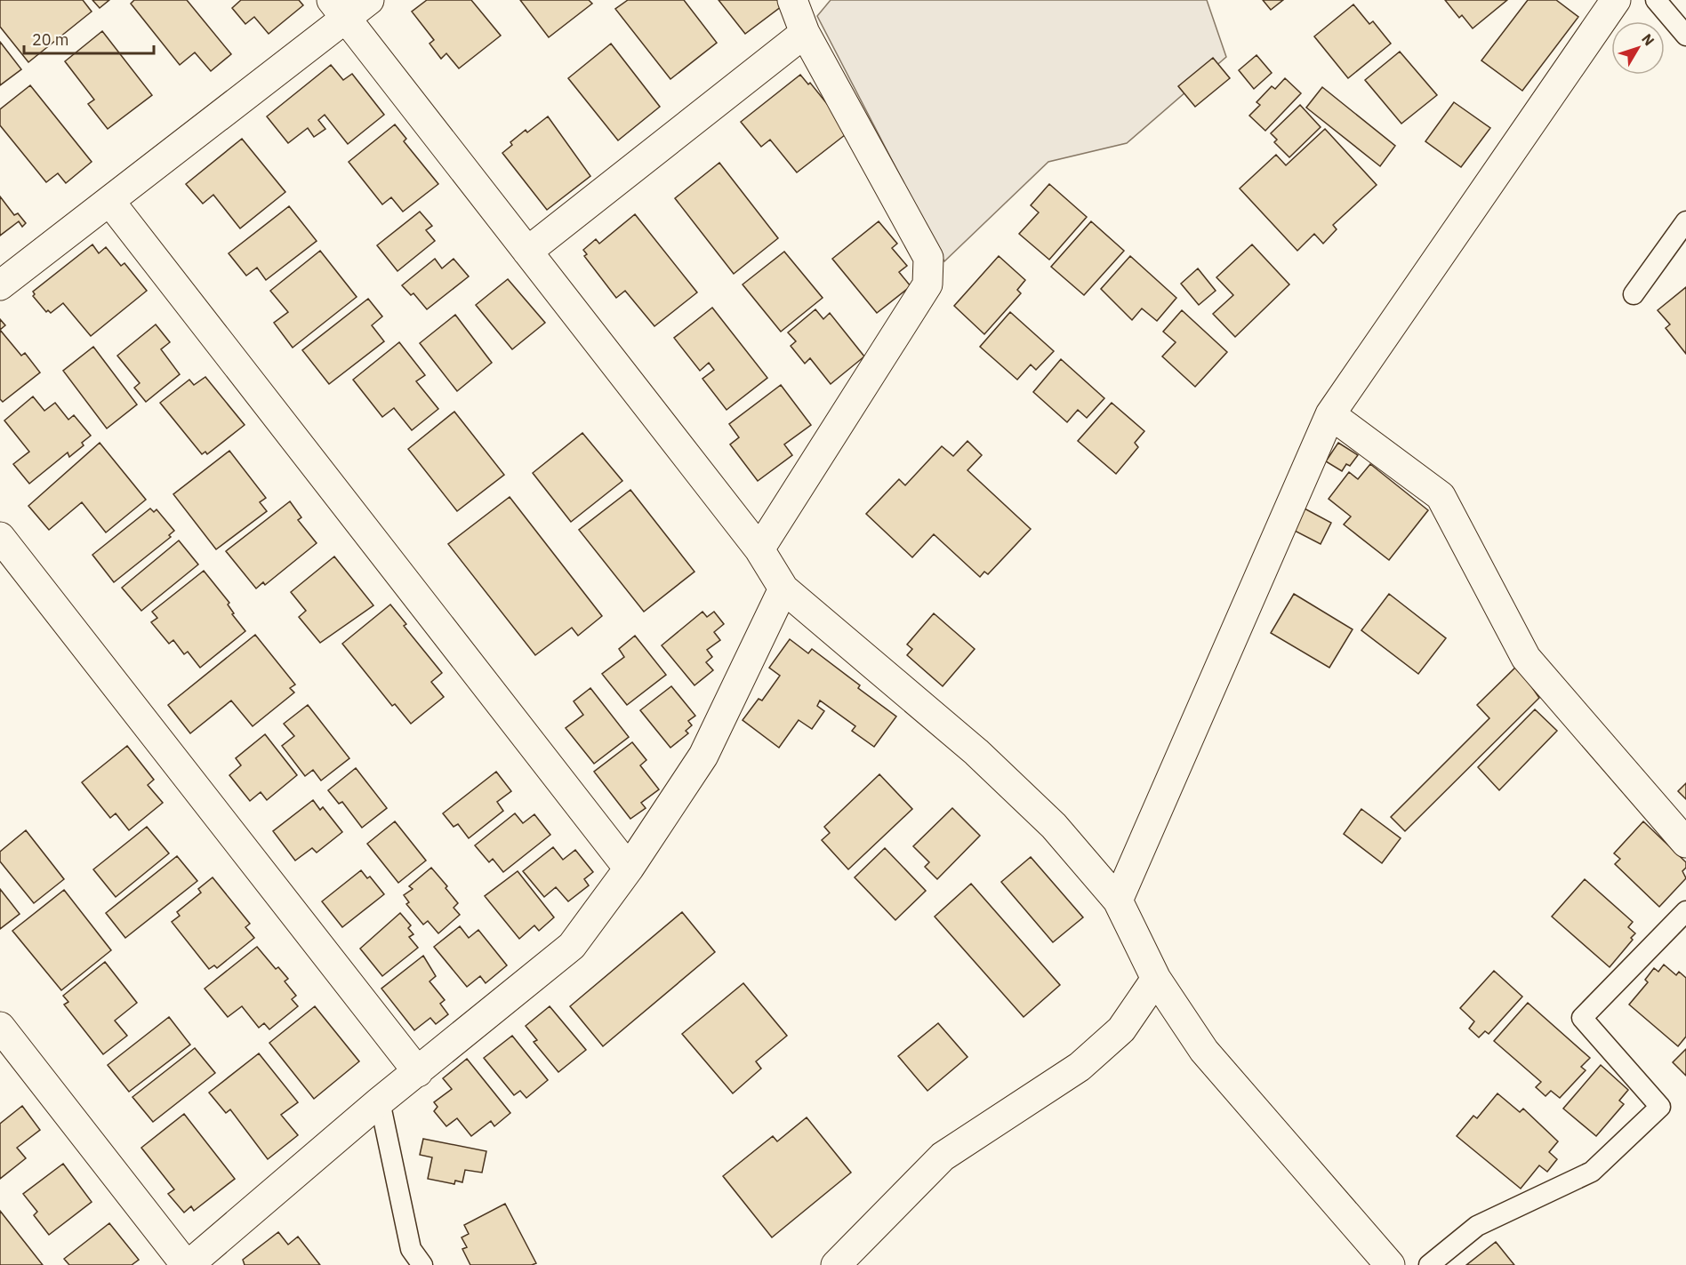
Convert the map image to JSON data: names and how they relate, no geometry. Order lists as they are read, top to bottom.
{
  "scale_bar": "20 m",
  "north": "top right"
}
